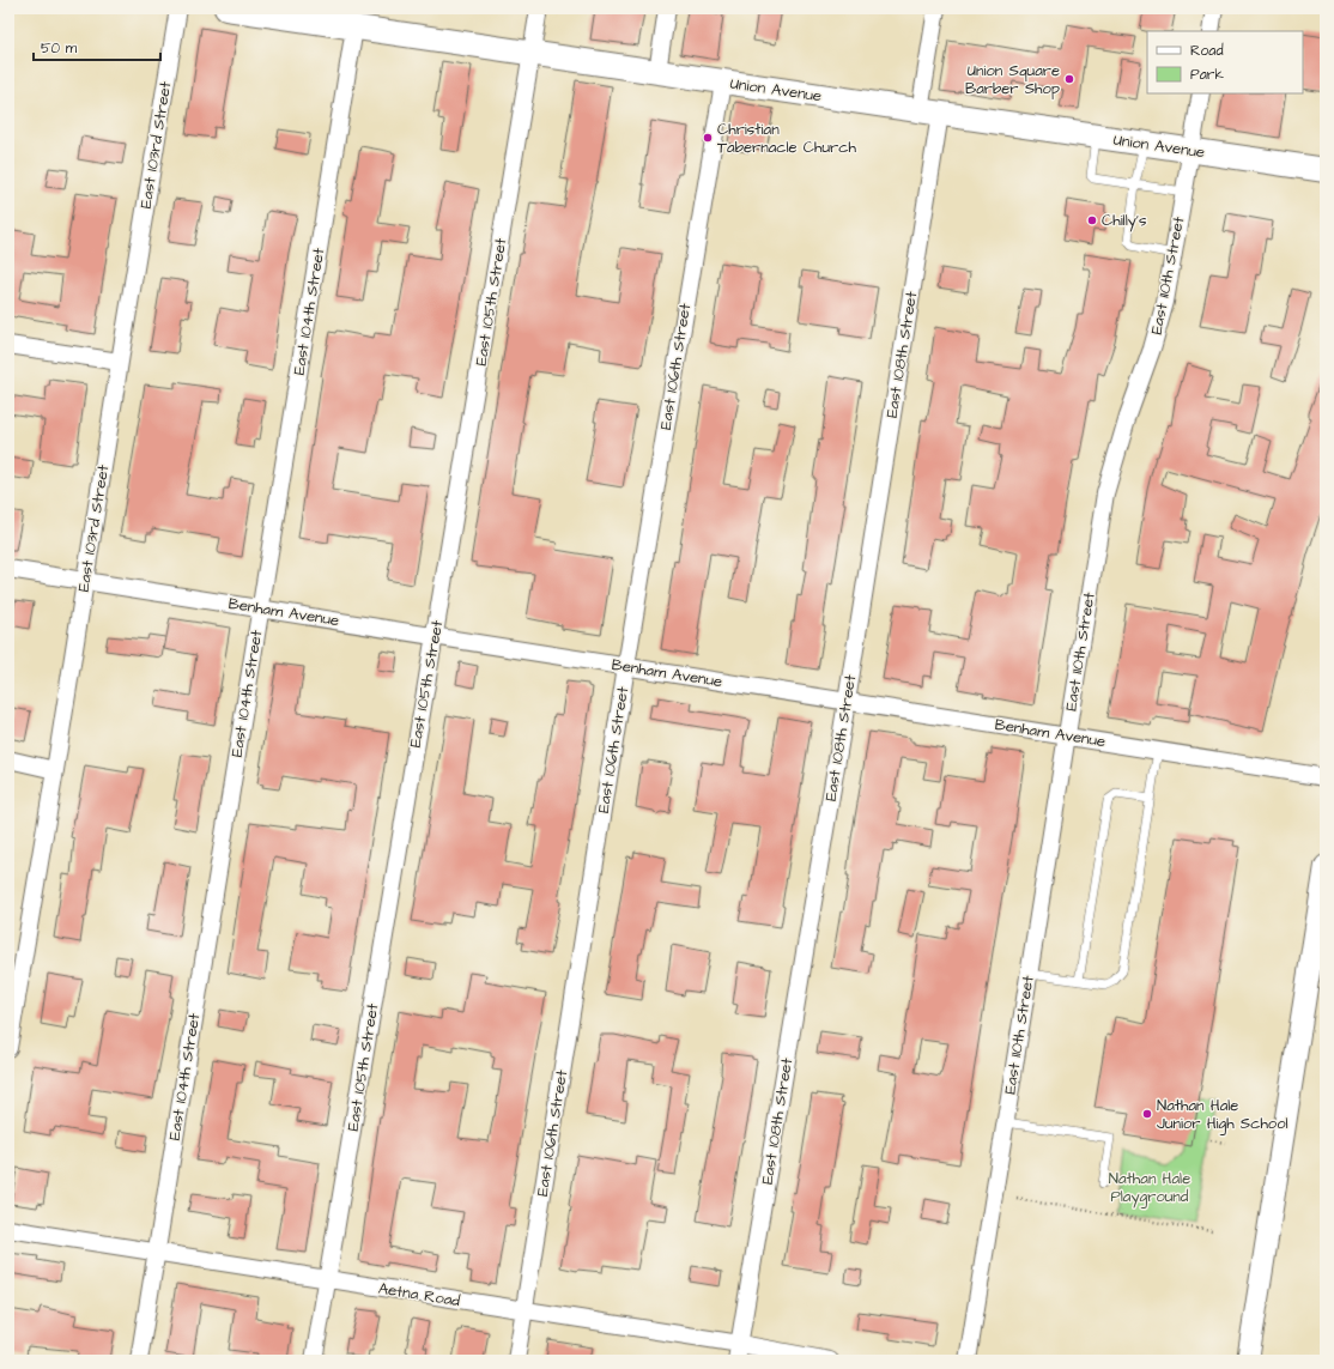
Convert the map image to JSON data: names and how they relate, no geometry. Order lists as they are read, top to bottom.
{
  "streets": {
    "main road": ["Union Avenue"],
    "street": [
      "East 103rd Street",
      "East 110th Street",
      "East 105th Street",
      "East 104th Street",
      "East 108th Street",
      "East 106th Street",
      "Benham Avenue",
      "Aetna Road"
    ]
  },
  "crossings": [
    ["Union Avenue", "East 110th Street"],
    ["Union Avenue", "East 105th Street"],
    ["Union Avenue", "East 104th Street"],
    ["Union Avenue", "East 108th Street"],
    ["Union Avenue", "East 106th Street"],
    ["East 103rd Street", "Benham Avenue"],
    ["East 110th Street", "Benham Avenue"],
    ["East 105th Street", "Benham Avenue"],
    ["East 105th Street", "Aetna Road"],
    ["East 104th Street", "Benham Avenue"],
    ["East 104th Street", "Aetna Road"],
    ["East 108th Street", "Benham Avenue"],
    ["East 108th Street", "Aetna Road"],
    ["East 106th Street", "Benham Avenue"],
    ["East 106th Street", "Aetna Road"]
  ],
  "parks": ["Nathan Hale Playground"],
  "places": [
    "Union Square Barber Shop",
    "Christian Tabernacle Church",
    "Chilly's",
    "Nathan Hale Junior High School"
  ],
  "legend": ["Road", "Park"],
  "scale_bar": "50 m"
}
